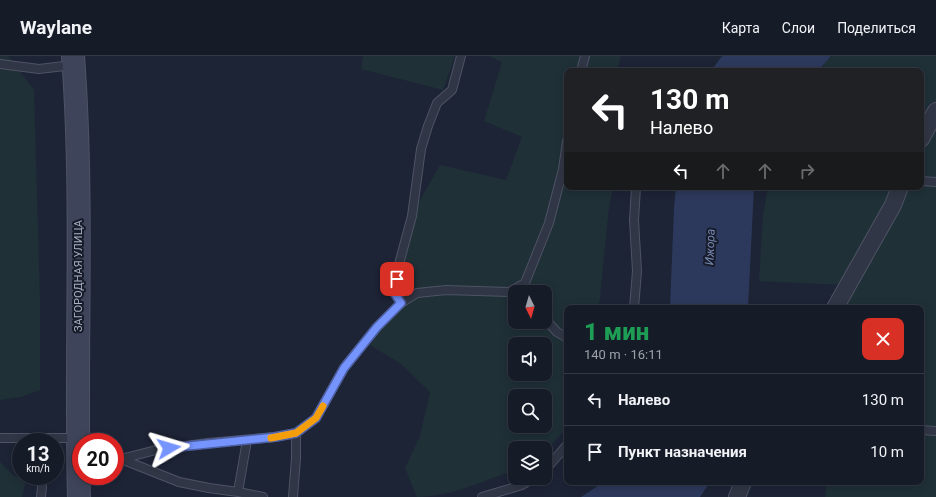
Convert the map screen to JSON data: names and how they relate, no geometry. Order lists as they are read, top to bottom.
{
  "streets": {
    "main road": ["ЗАГОРОДНАЯ УЛИЦА"]
  },
  "water": ["Ижора"],
  "north": "bottom",
  "page": {
    "header": "Waylane",
    "nav": ["Карта", "Слои", "Поделиться"],
    "turn": ["130 m", "Налево"],
    "heading": ["1 мин", "140 m · 16:11"],
    "list": [
      {
        "name": "Налево",
        "value": "130 m"
      },
      {
        "name": "Пункт назначения",
        "value": "10 m"
      }
    ],
    "speed": "13 km/h",
    "limit": "20"
  }
}
